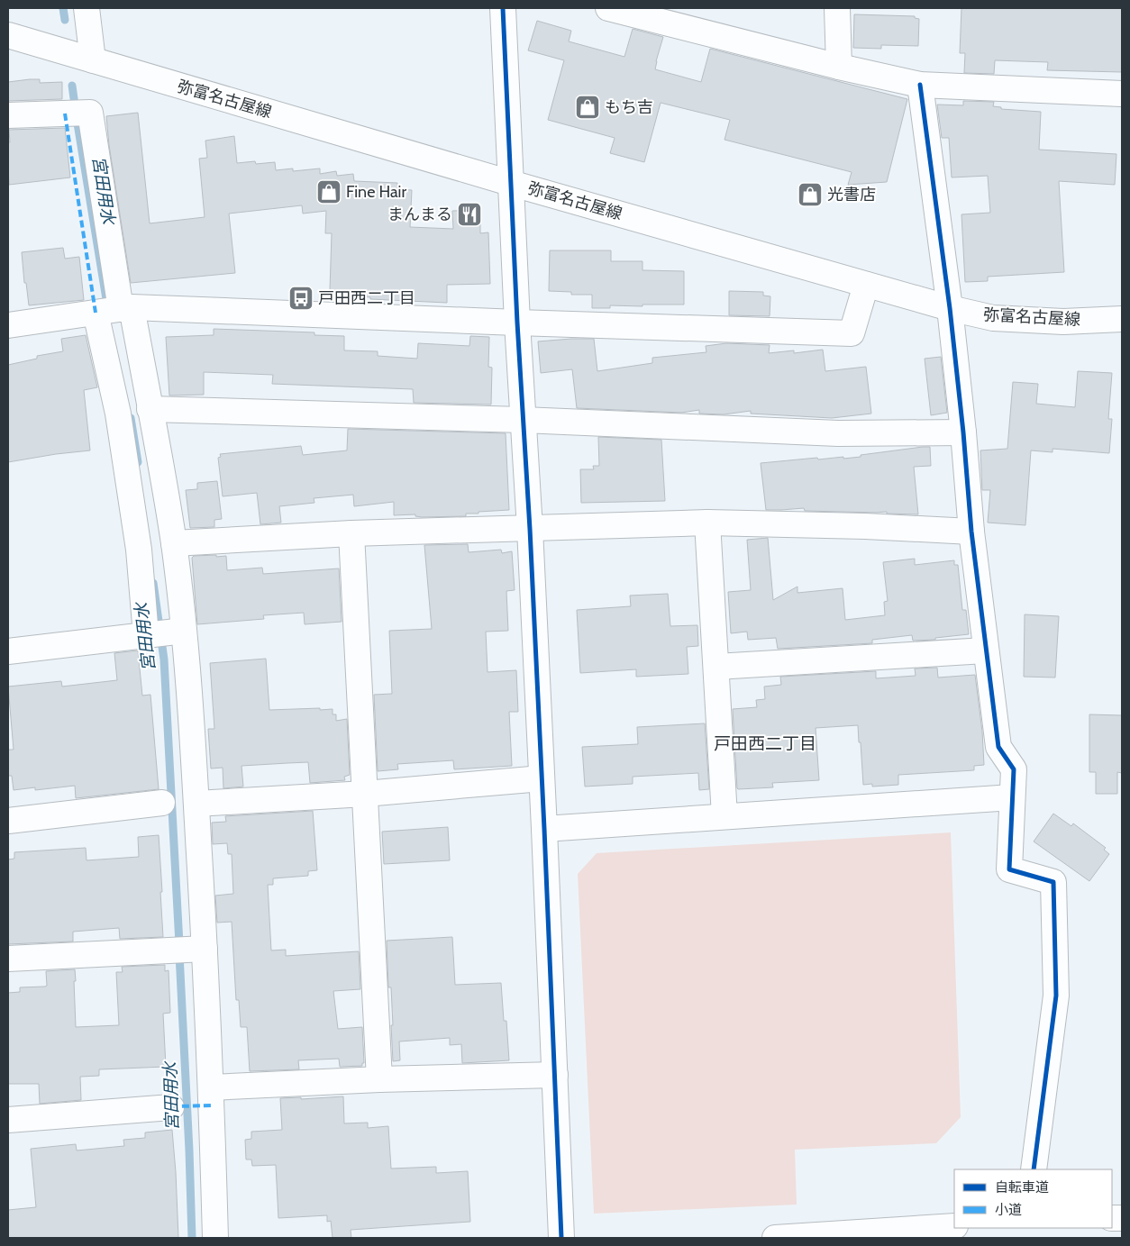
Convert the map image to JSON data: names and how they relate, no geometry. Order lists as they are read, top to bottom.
{
  "streets": {
    "street": ["弥富名古屋線"]
  },
  "districts": ["戸田西二丁目"],
  "water": ["宮田用水"],
  "places": {
    "shop": ["もち吉", "Fine Hair", "光書店"],
    "restaurant": ["まんまる"],
    "bus stop": ["戸田西二丁目"]
  },
  "legend": ["自転車道", "小道"]
}
